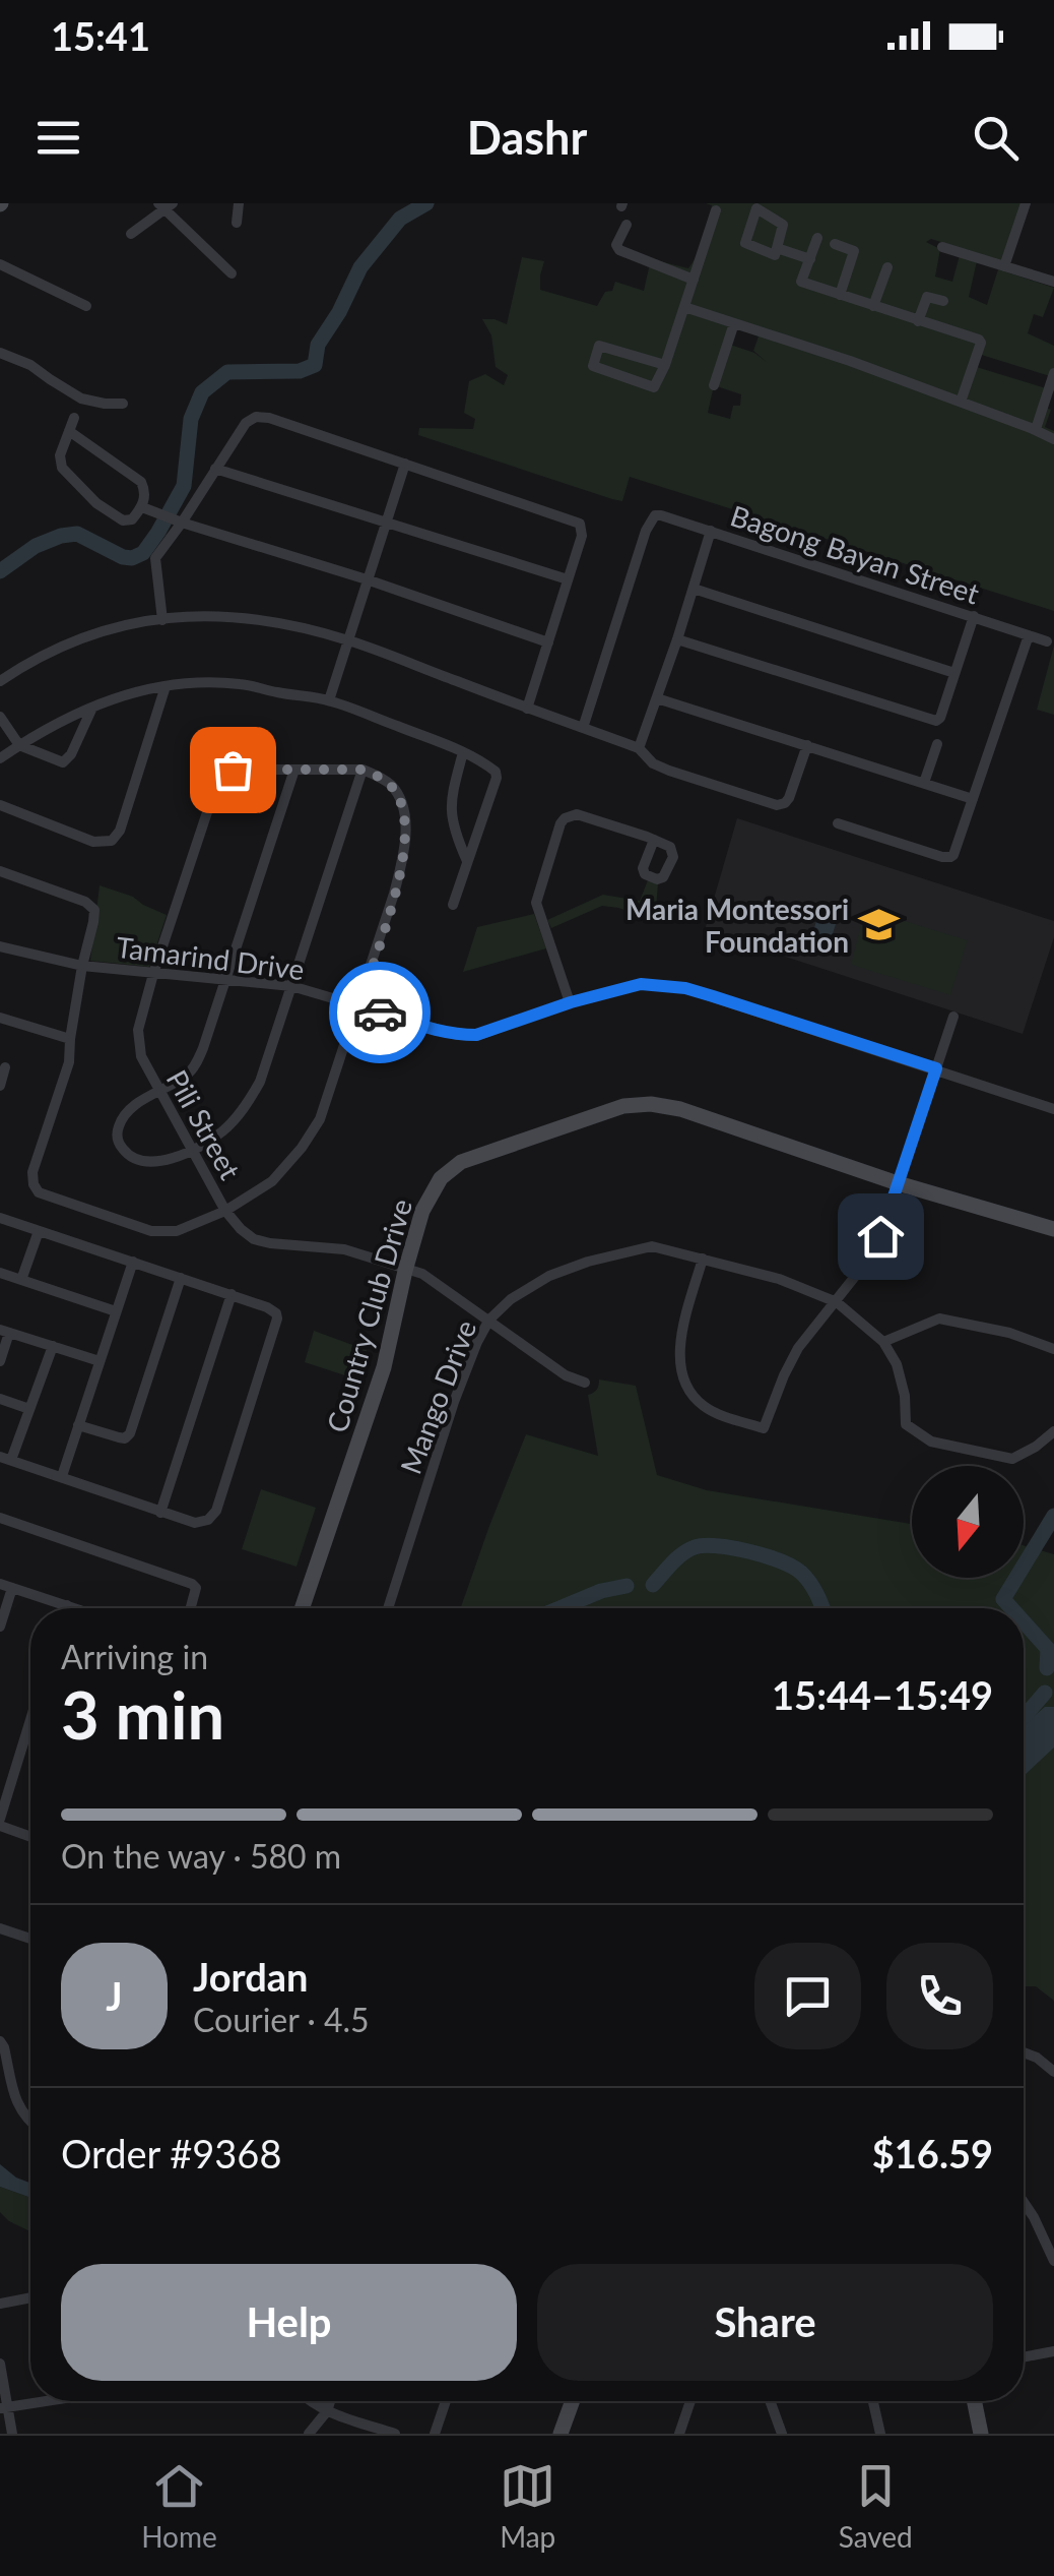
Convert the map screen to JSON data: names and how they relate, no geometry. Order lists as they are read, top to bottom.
{
  "streets": {
    "street": [
      "Bagong Bayan Street",
      "Tamarind Drive",
      "Pili Street",
      "Country Club Drive",
      "Mango Drive"
    ]
  },
  "crossings": [
    ["Tamarind Drive", "Pili Street"]
  ],
  "places": {
    "school or university": ["Maria Montessori Foundation"]
  },
  "north": "bottom",
  "page": {
    "status": "15:41",
    "header": "Dashr",
    "heading": ["3 min", "Arriving in", "15:44–15:49"],
    "panel": [
      "Jordan",
      "Courier · 4.5",
      "Order #9368",
      "$16.59"
    ],
    "bar": "On the way · 580 m",
    "round": "J",
    "buttons": ["Help", "Share"],
    "tabs": ["Home", "Map", "Saved"]
  }
}
